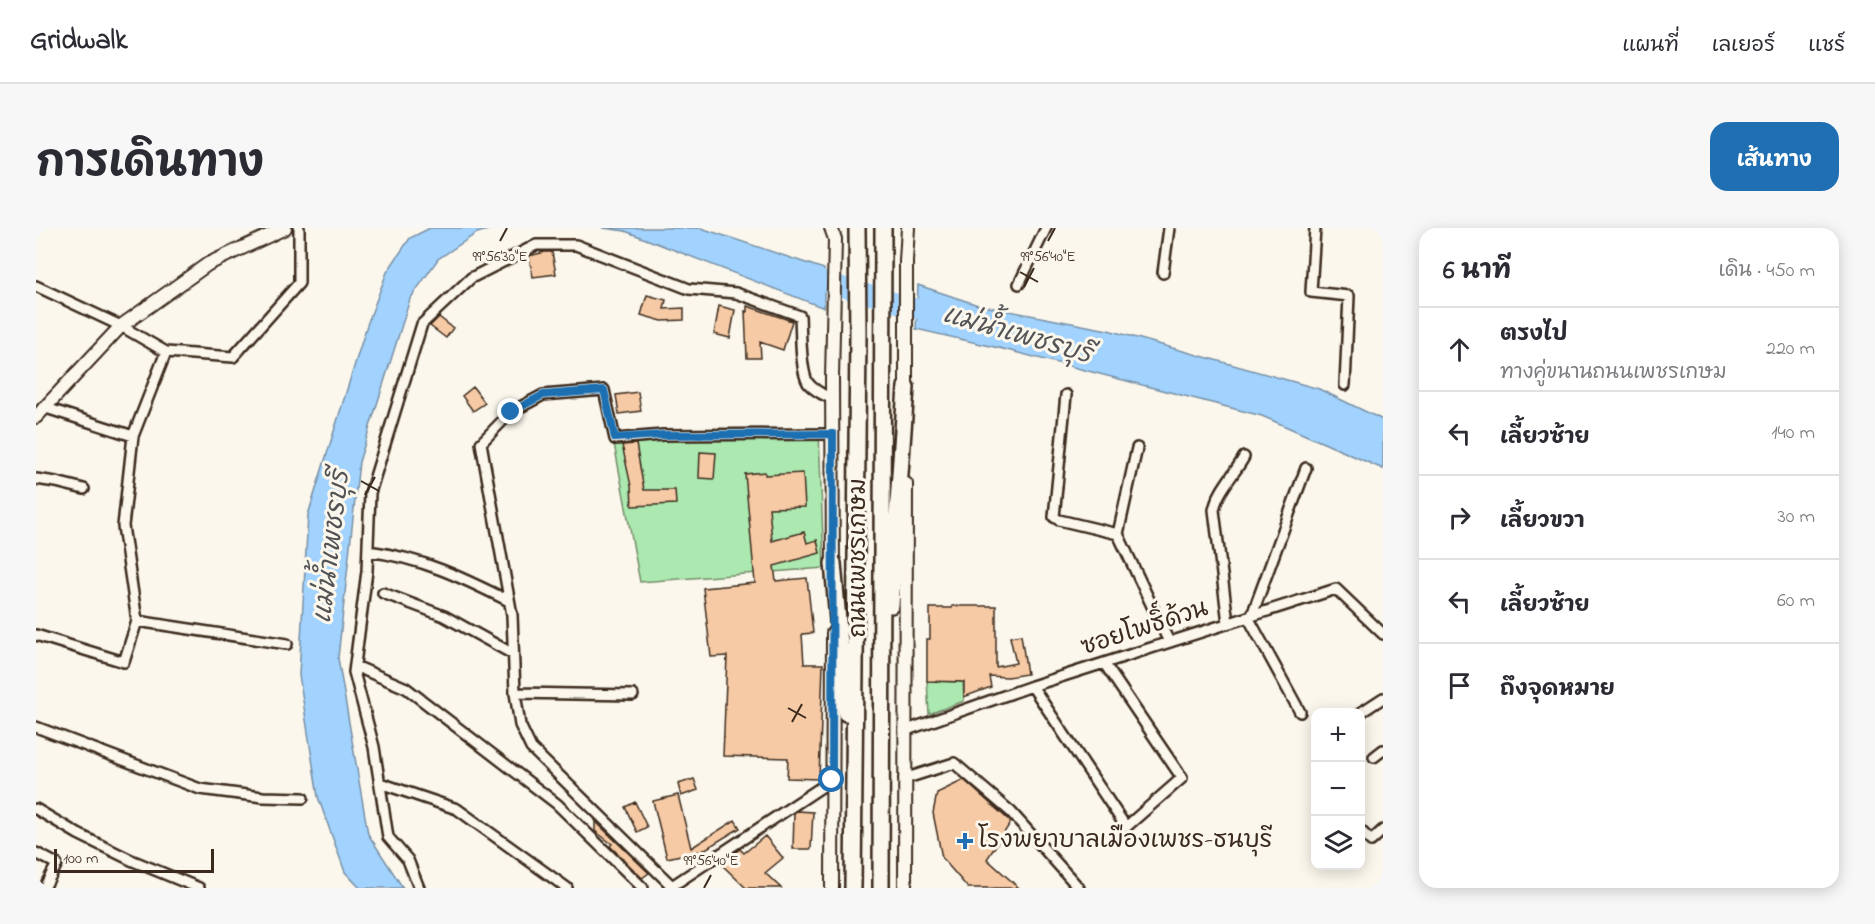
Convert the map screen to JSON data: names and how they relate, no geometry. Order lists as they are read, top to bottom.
{
  "streets": {
    "highway": ["ถนนเพชรเกษม"],
    "street": ["ซอยโพธิ์ด้วน"]
  },
  "water": ["แม่น้ำเพชรบุรี"],
  "places": {
    "health": ["โรงพยาบาลเมืองเพชร-ธนบุรี"]
  },
  "scale_bar": "100 m",
  "page": {
    "header": "Gridwalk",
    "nav": ["แผนที่", "เลเยอร์", "แชร์"],
    "title": "การเดินทาง",
    "buttons": "เส้นทาง",
    "heading": ["6 นาที", "เดิน · 450 m"],
    "list": [
      ["ตรงไป", "ทางคู่ขนานถนนเพชรเกษม", "220 m"],
      ["เลี้ยวซ้าย", "140 m"],
      ["เลี้ยวขวา", "30 m"],
      ["เลี้ยวซ้าย", "60 m"],
      "ถึงจุดหมาย"
    ],
    "map_buttons": ["+", "−"],
    "scale": "100 m"
  },
  "coordinates": ["99°56'30\"E", "99°56'40\"E"]
}
